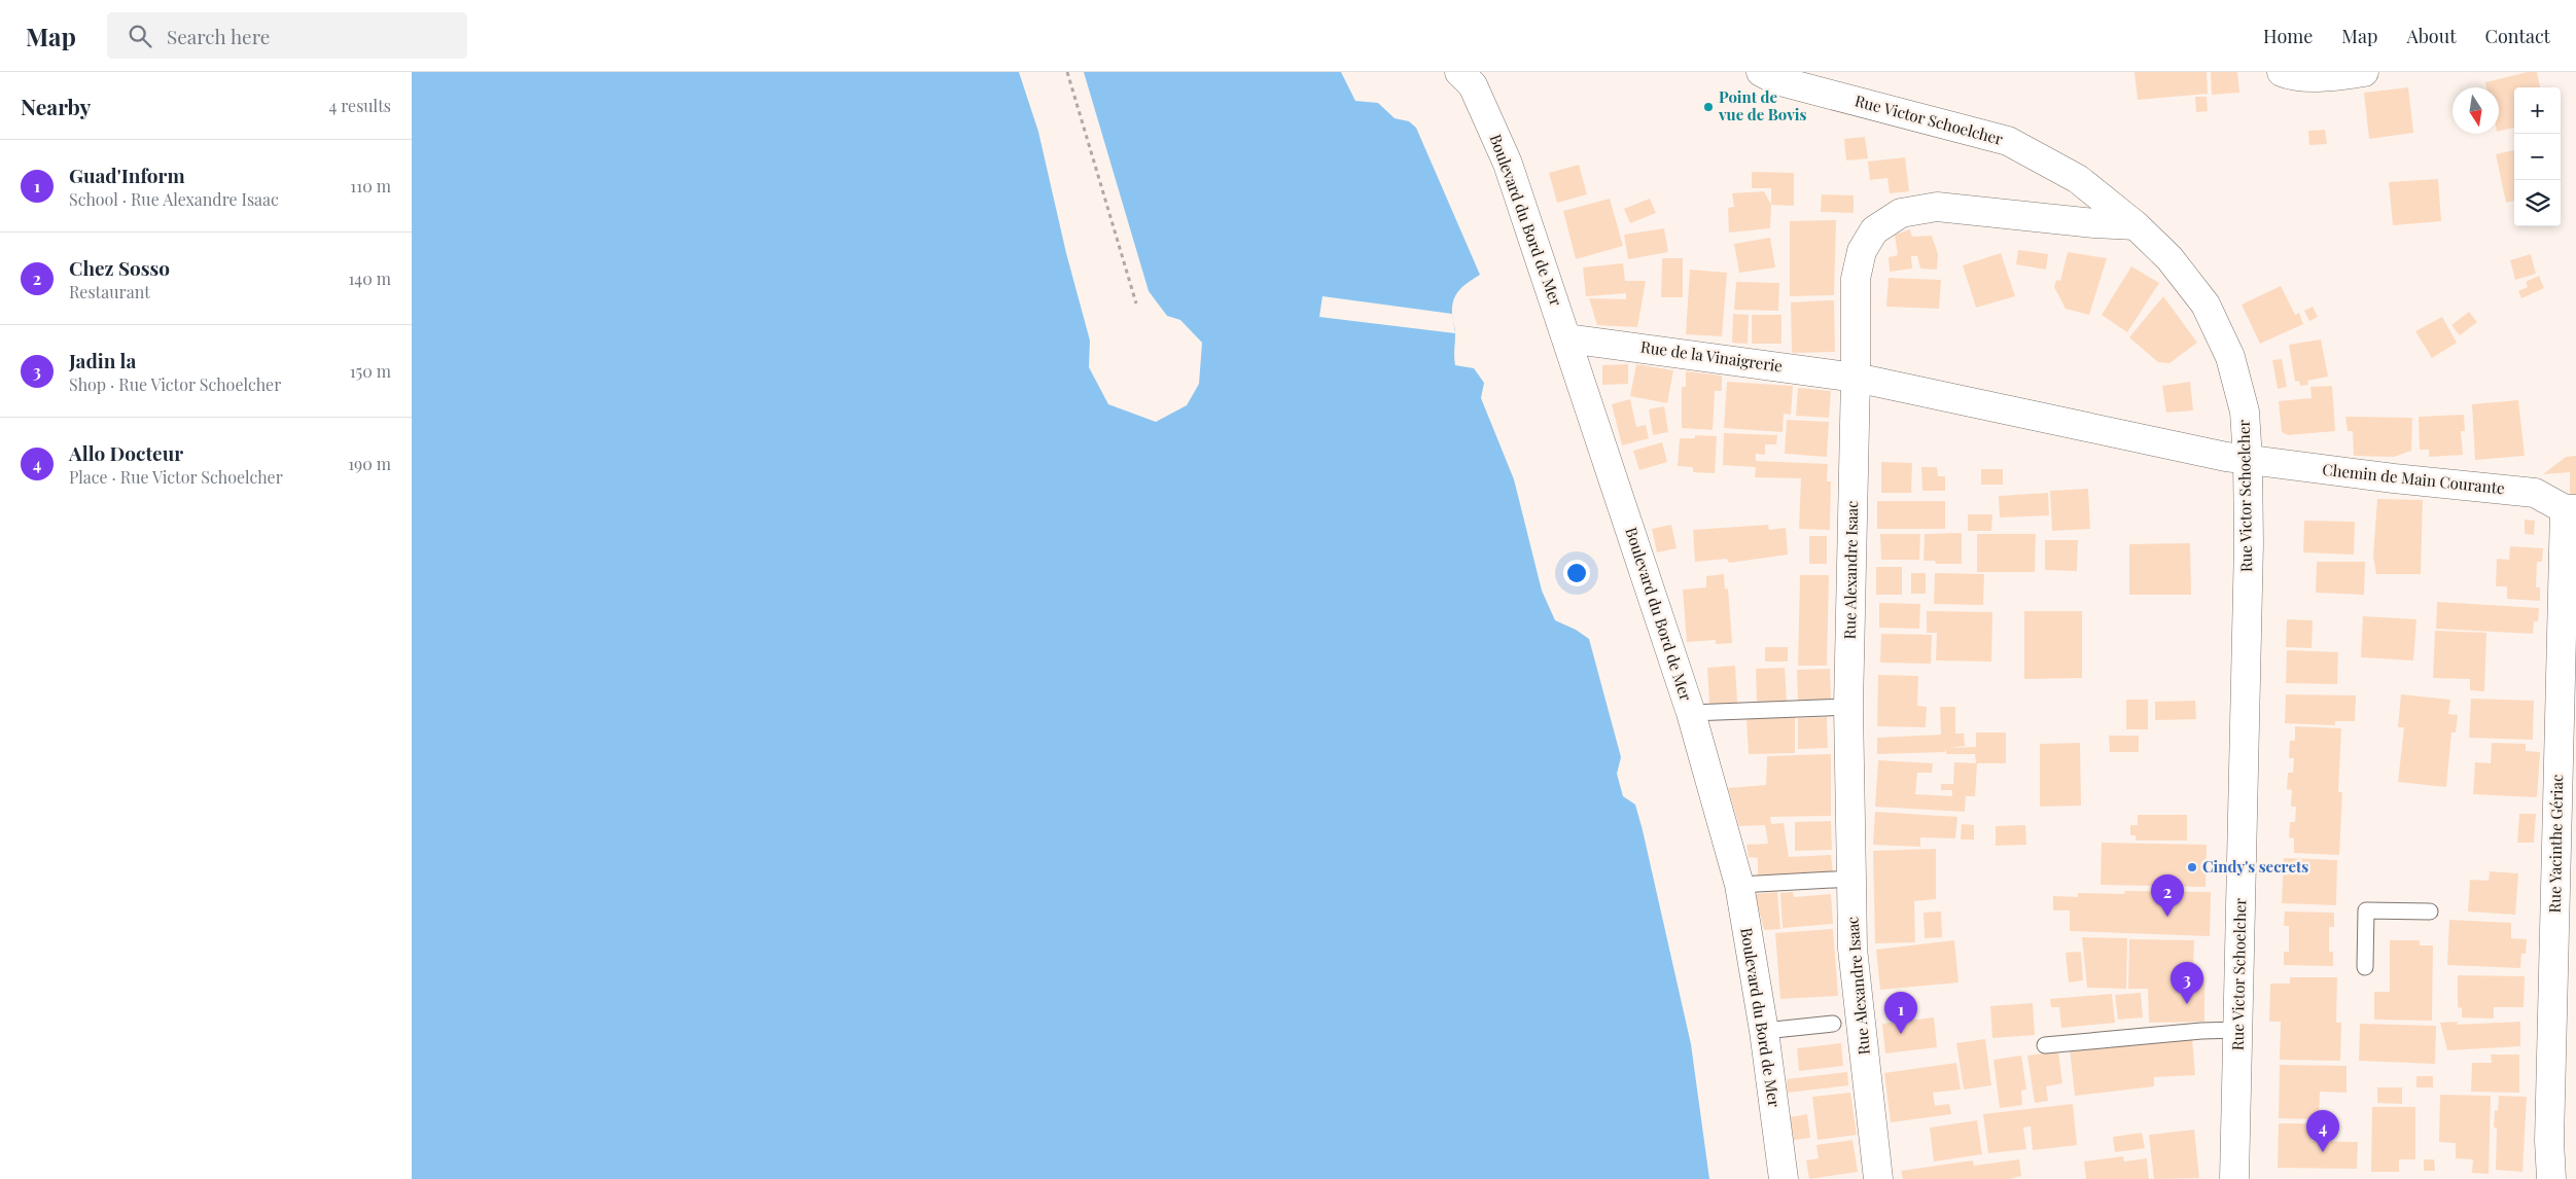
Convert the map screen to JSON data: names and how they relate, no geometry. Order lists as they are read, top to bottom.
{
  "streets": {
    "street": [
      "Rue Victor Schoelcher",
      "Boulevard du Bord de Mer",
      "Rue de la Vinaigrerie",
      "Chemin de Main Courante",
      "Rue Alexandre Isaac",
      "Rue Yacinthe Gériac"
    ]
  },
  "crossings": [
    ["Rue Victor Schoelcher", "Rue de la Vinaigrerie"],
    ["Rue Victor Schoelcher", "Chemin de Main Courante"],
    ["Rue Victor Schoelcher", "Rue Alexandre Isaac"],
    ["Boulevard du Bord de Mer", "Rue de la Vinaigrerie"],
    ["Rue de la Vinaigrerie", "Chemin de Main Courante"],
    ["Rue de la Vinaigrerie", "Rue Alexandre Isaac"],
    ["Chemin de Main Courante", "Rue Yacinthe Gériac"]
  ],
  "places": ["Point de vue de Bovis", "Cindy's secrets"],
  "north": "bottom",
  "page": {
    "header": "Map",
    "search": "Search here",
    "nav": [
      "Home",
      "Map",
      "About",
      "Contact"
    ],
    "heading": ["Nearby", "4 results"],
    "map_buttons": ["+", "−"],
    "list": [
      {
        "mark": "1",
        "name": "Guad'Inform",
        "note": "School · Rue Alexandre Isaac",
        "value": "110 m"
      },
      {
        "mark": "2",
        "name": "Chez Sosso",
        "note": "Restaurant",
        "value": "140 m"
      },
      {
        "mark": "3",
        "name": "Jadin la",
        "note": "Shop · Rue Victor Schoelcher",
        "value": "150 m"
      },
      {
        "mark": "4",
        "name": "Allo Docteur",
        "note": "Place · Rue Victor Schoelcher",
        "value": "190 m"
      }
    ],
    "pins": [
      "2",
      "3",
      "1",
      "4"
    ]
  }
}
